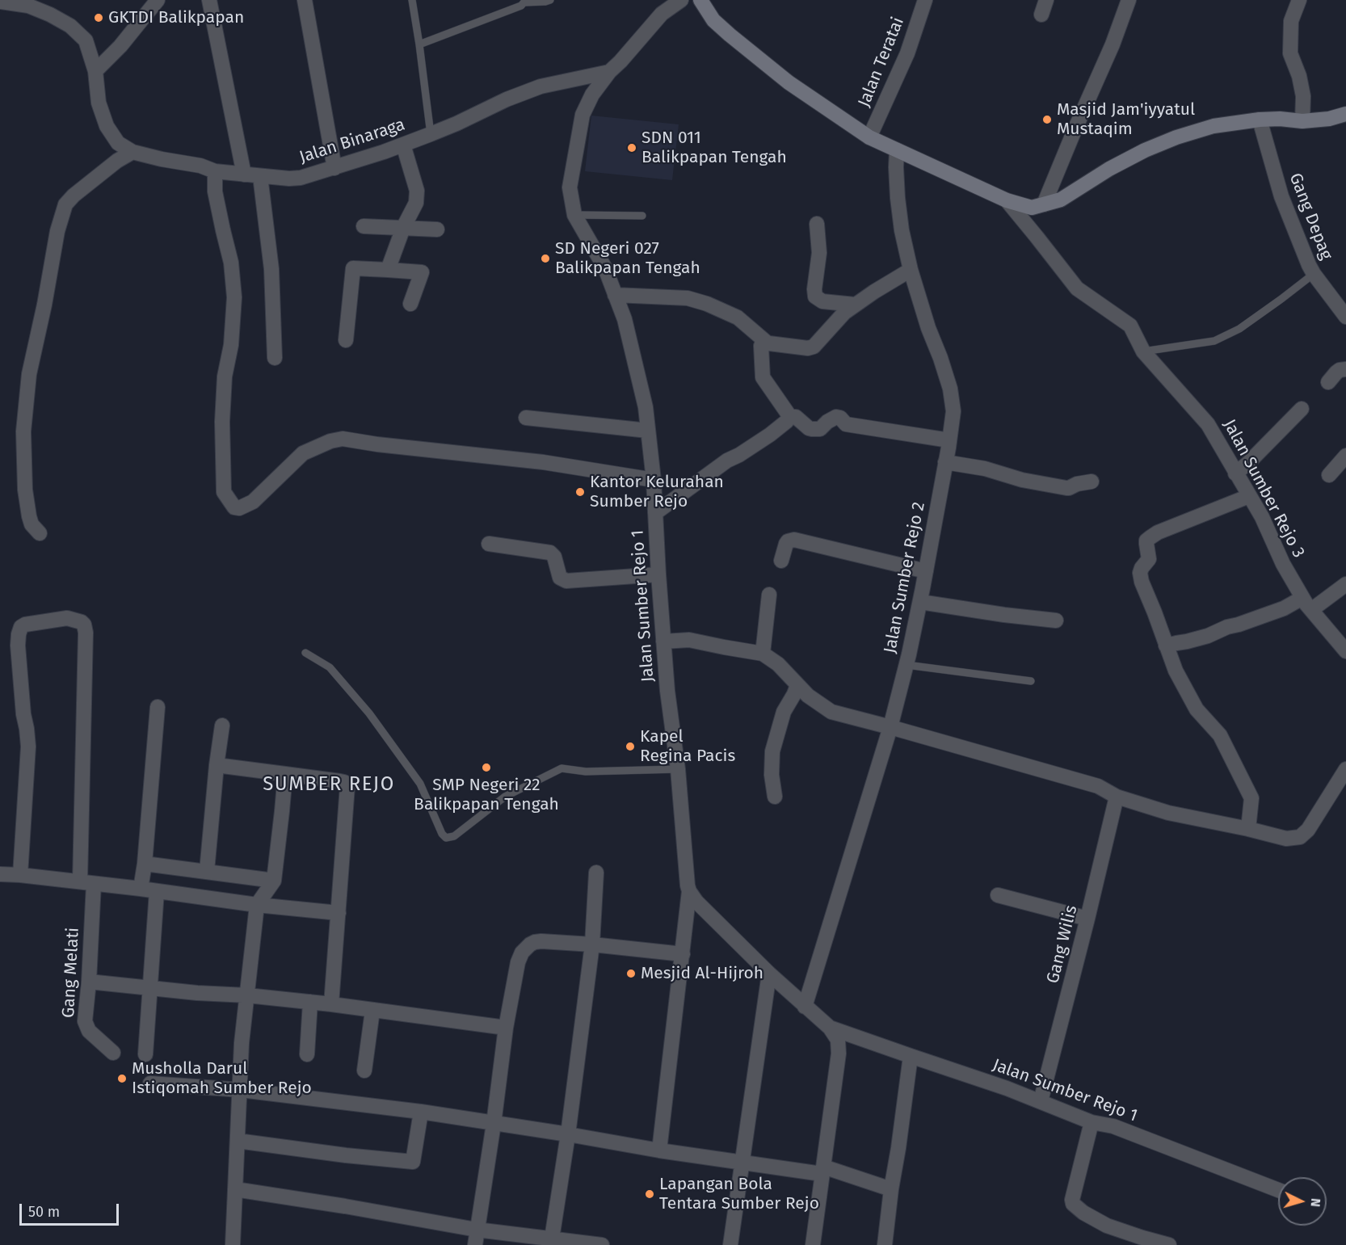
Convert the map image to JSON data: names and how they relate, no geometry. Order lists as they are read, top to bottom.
{
  "streets": {
    "street": [
      "Jalan Teratai",
      "Jalan Binaraga",
      "Gang Depag",
      "Jalan Sumber Rejo 3",
      "Jalan Sumber Rejo 2",
      "Jalan Sumber Rejo 1",
      "Gang Wilis",
      "Gang Melati"
    ]
  },
  "crossings": [
    ["Jalan Binaraga", "Jalan Sumber Rejo 1"],
    ["Jalan Sumber Rejo 2", "Jalan Sumber Rejo 1"],
    ["Jalan Sumber Rejo 1", "Gang Wilis"]
  ],
  "districts": ["SUMBER REJO"],
  "places": [
    "GKTDI Balikpapan",
    "Masjid Jam'iyyatul Mustaqim",
    "SDN 011 Balikpapan Tengah",
    "SD Negeri 027 Balikpapan Tengah",
    "Kantor Kelurahan Sumber Rejo",
    "Kapel Regina Pacis",
    "SMP Negeri 22 Balikpapan Tengah",
    "Mesjid Al-Hijroh",
    "Musholla Darul Istiqomah Sumber Rejo",
    "Lapangan Bola Tentara Sumber Rejo"
  ],
  "scale_bar": "50 m",
  "north": "right"
}
